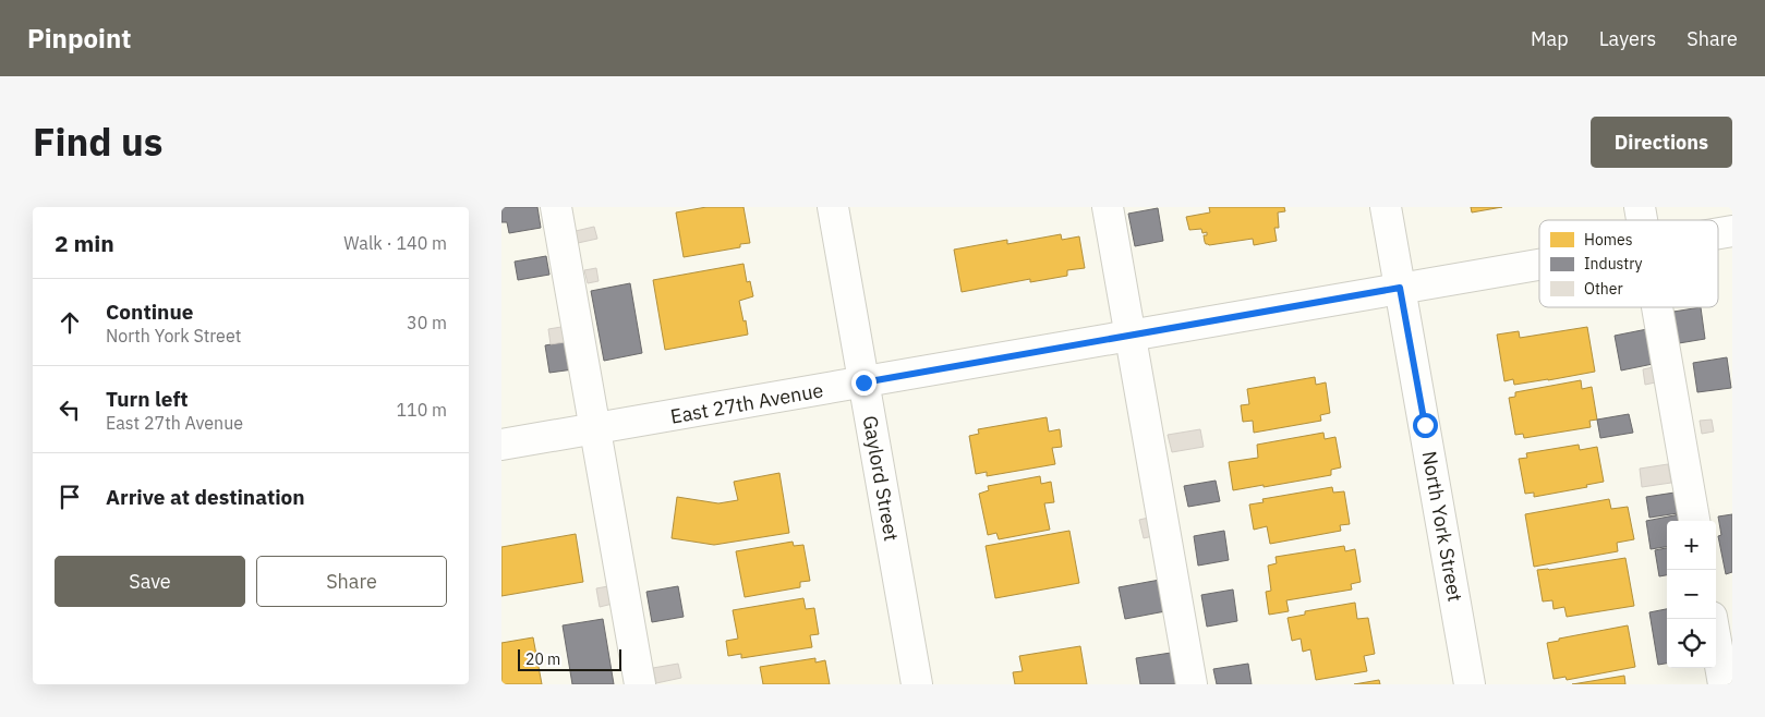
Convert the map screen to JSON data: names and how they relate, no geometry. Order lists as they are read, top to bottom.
{
  "streets": {
    "street": ["East 27th Avenue", "Gaylord Street", "North York Street"]
  },
  "crossings": [
    ["East 27th Avenue", "Gaylord Street"],
    ["East 27th Avenue", "North York Street"]
  ],
  "legend": ["Homes", "Industry", "Other"],
  "scale_bar": "20 m",
  "page": {
    "header": "Pinpoint",
    "nav": ["Map", "Layers", "Share"],
    "title": "Find us",
    "buttons": [
      "Directions",
      ["Save", "Share"]
    ],
    "heading": ["2 min", "Walk · 140 m"],
    "list": [
      ["Continue", "North York Street", "30 m"],
      ["Turn left", "East 27th Avenue", "110 m"],
      "Arrive at destination"
    ],
    "map_buttons": ["+", "−"],
    "scale": "20 m"
  }
}
